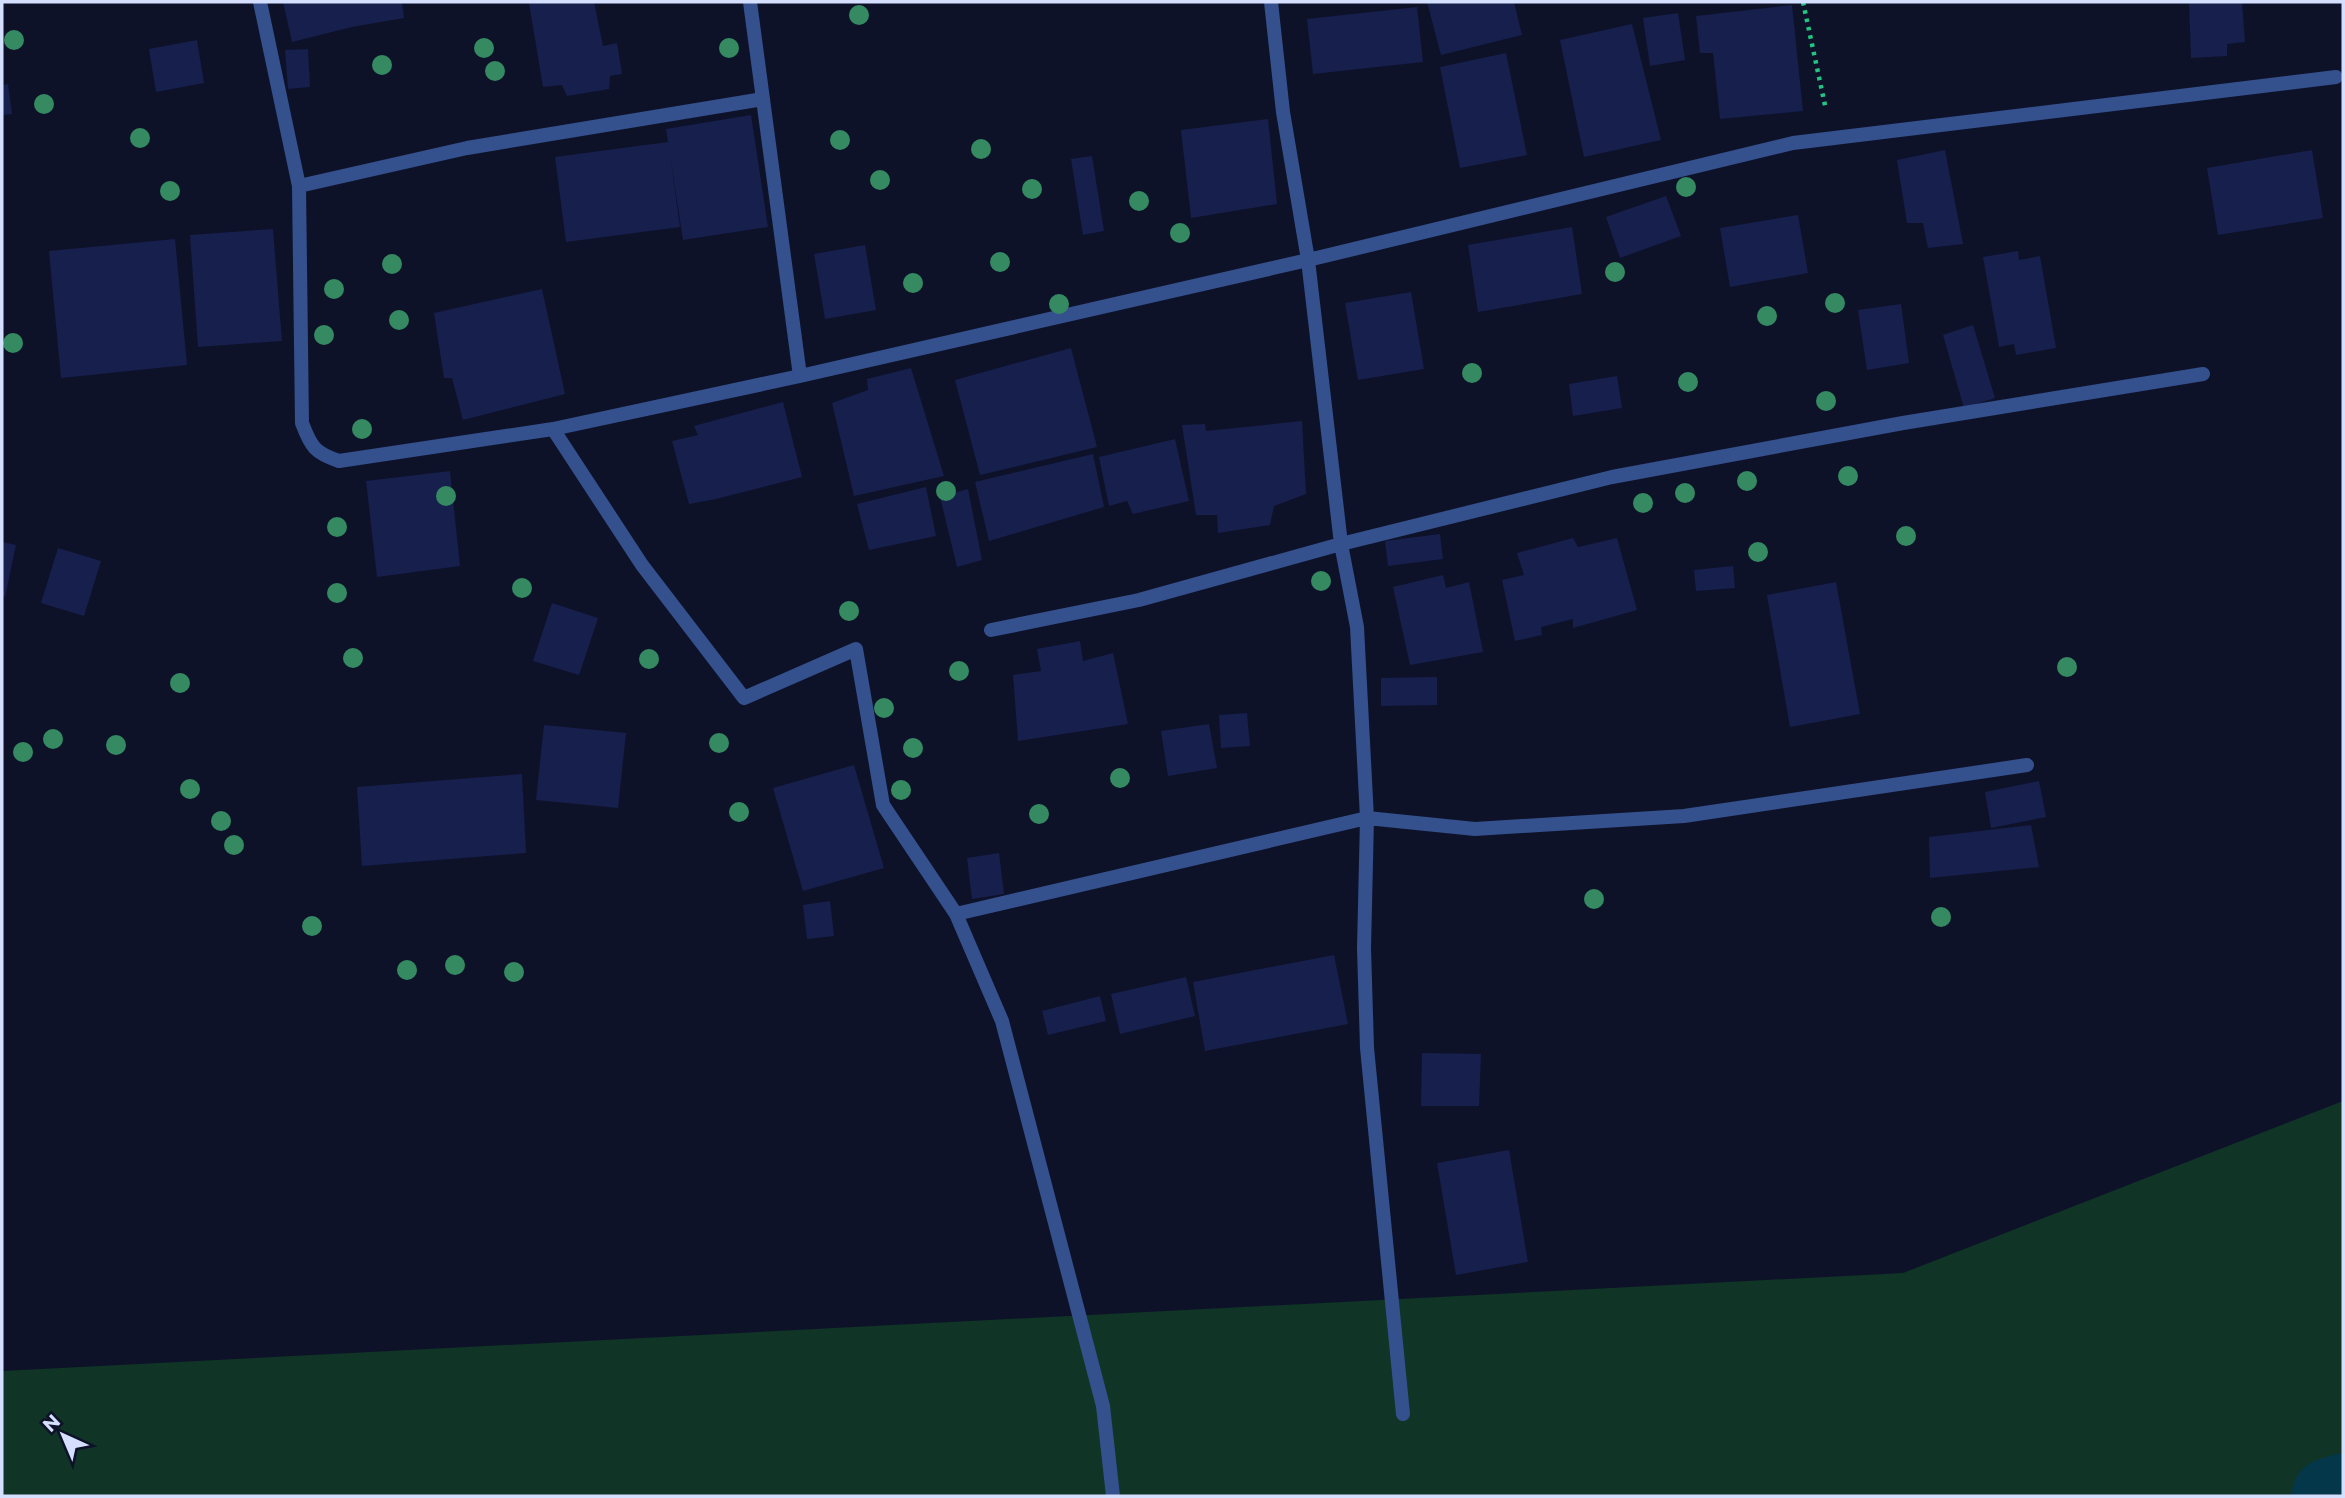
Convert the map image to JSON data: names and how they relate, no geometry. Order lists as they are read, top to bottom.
{
  "north": "top left"
}
